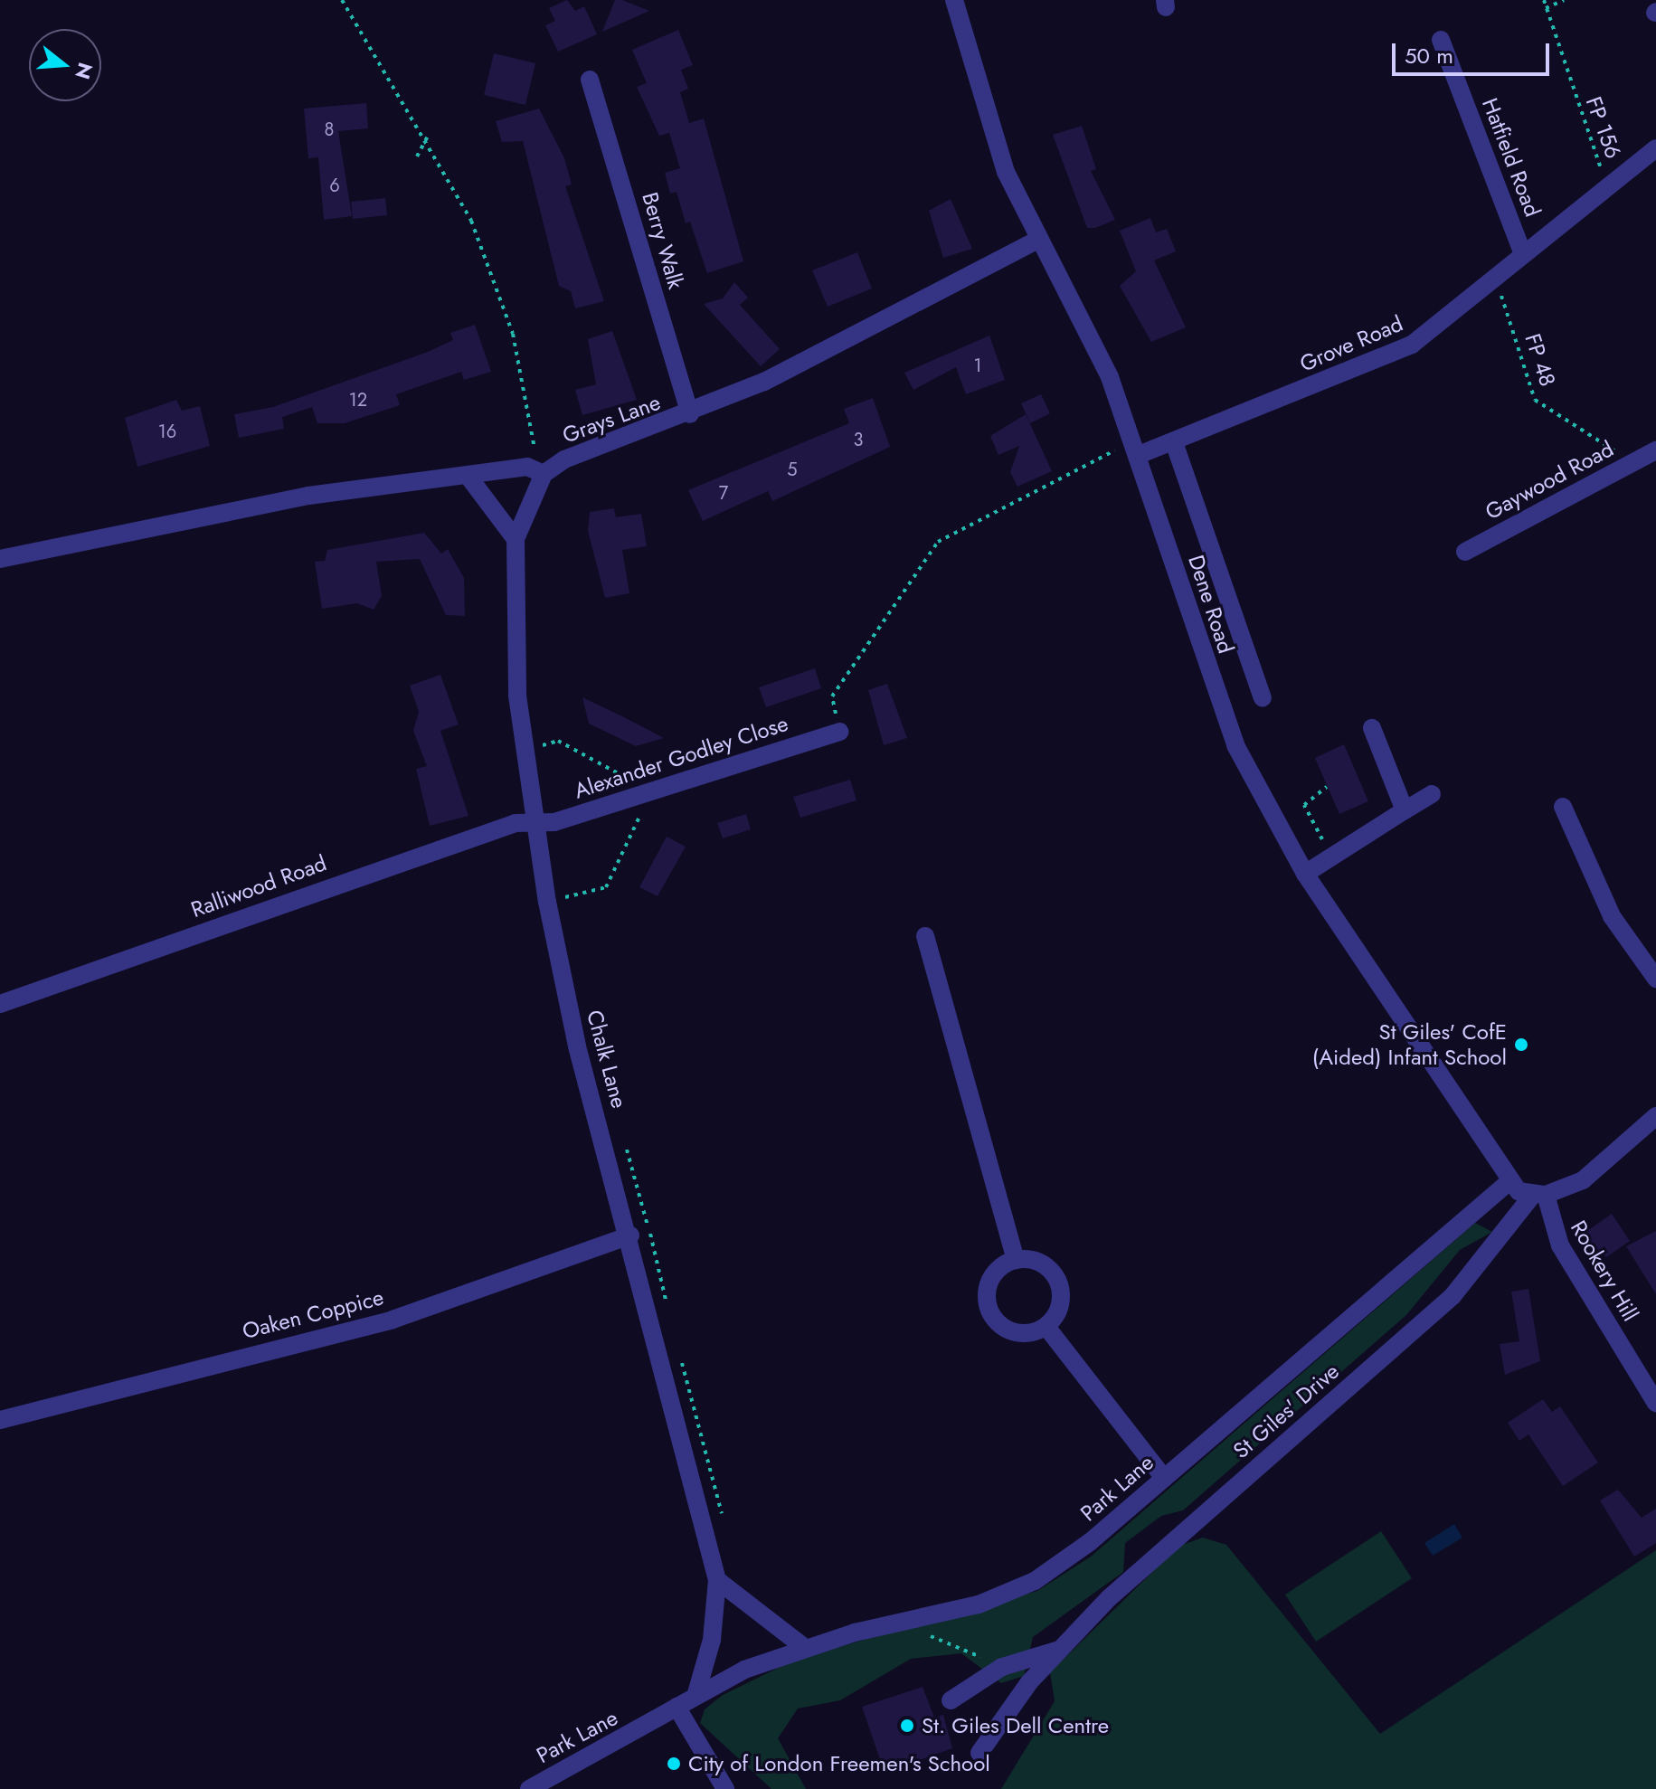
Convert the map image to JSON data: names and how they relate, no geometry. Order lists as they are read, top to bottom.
{
  "streets": {
    "street": [
      "Hatfield Road",
      "Berry Walk",
      "Grove Road",
      "Grays Lane",
      "Gaywood Road",
      "Dene Road",
      "Alexander Godley Close",
      "Ralliwood Road",
      "Chalk Lane",
      "Rookery Hill",
      "Oaken Coppice",
      "St Giles' Drive",
      "Park Lane"
    ],
    "path": ["FP 156", "FP 48"]
  },
  "crossings": [
    ["FP 156", "Grove Road"],
    ["Hatfield Road", "Grove Road"],
    ["Berry Walk", "Grays Lane"],
    ["Grove Road", "FP 48"],
    ["Grove Road", "Dene Road"],
    ["FP 48", "Gaywood Road"],
    ["Grays Lane", "Dene Road"],
    ["Grays Lane", "Chalk Lane"],
    ["Dene Road", "Park Lane"],
    ["Alexander Godley Close", "Ralliwood Road"],
    ["Alexander Godley Close", "Chalk Lane"],
    ["Ralliwood Road", "Chalk Lane"],
    ["Chalk Lane", "Oaken Coppice"],
    ["Chalk Lane", "Park Lane"],
    ["Rookery Hill", "St Giles' Drive"]
  ],
  "places": ["St Giles' CofE (Aided) Infant School", "St. Giles Dell Centre", "City of London Freemen's School"],
  "house_numbers": [
    "8",
    "6",
    "1",
    "12",
    "16",
    "3",
    "5",
    "7"
  ],
  "scale_bar": "50 m",
  "north": "right"
}
